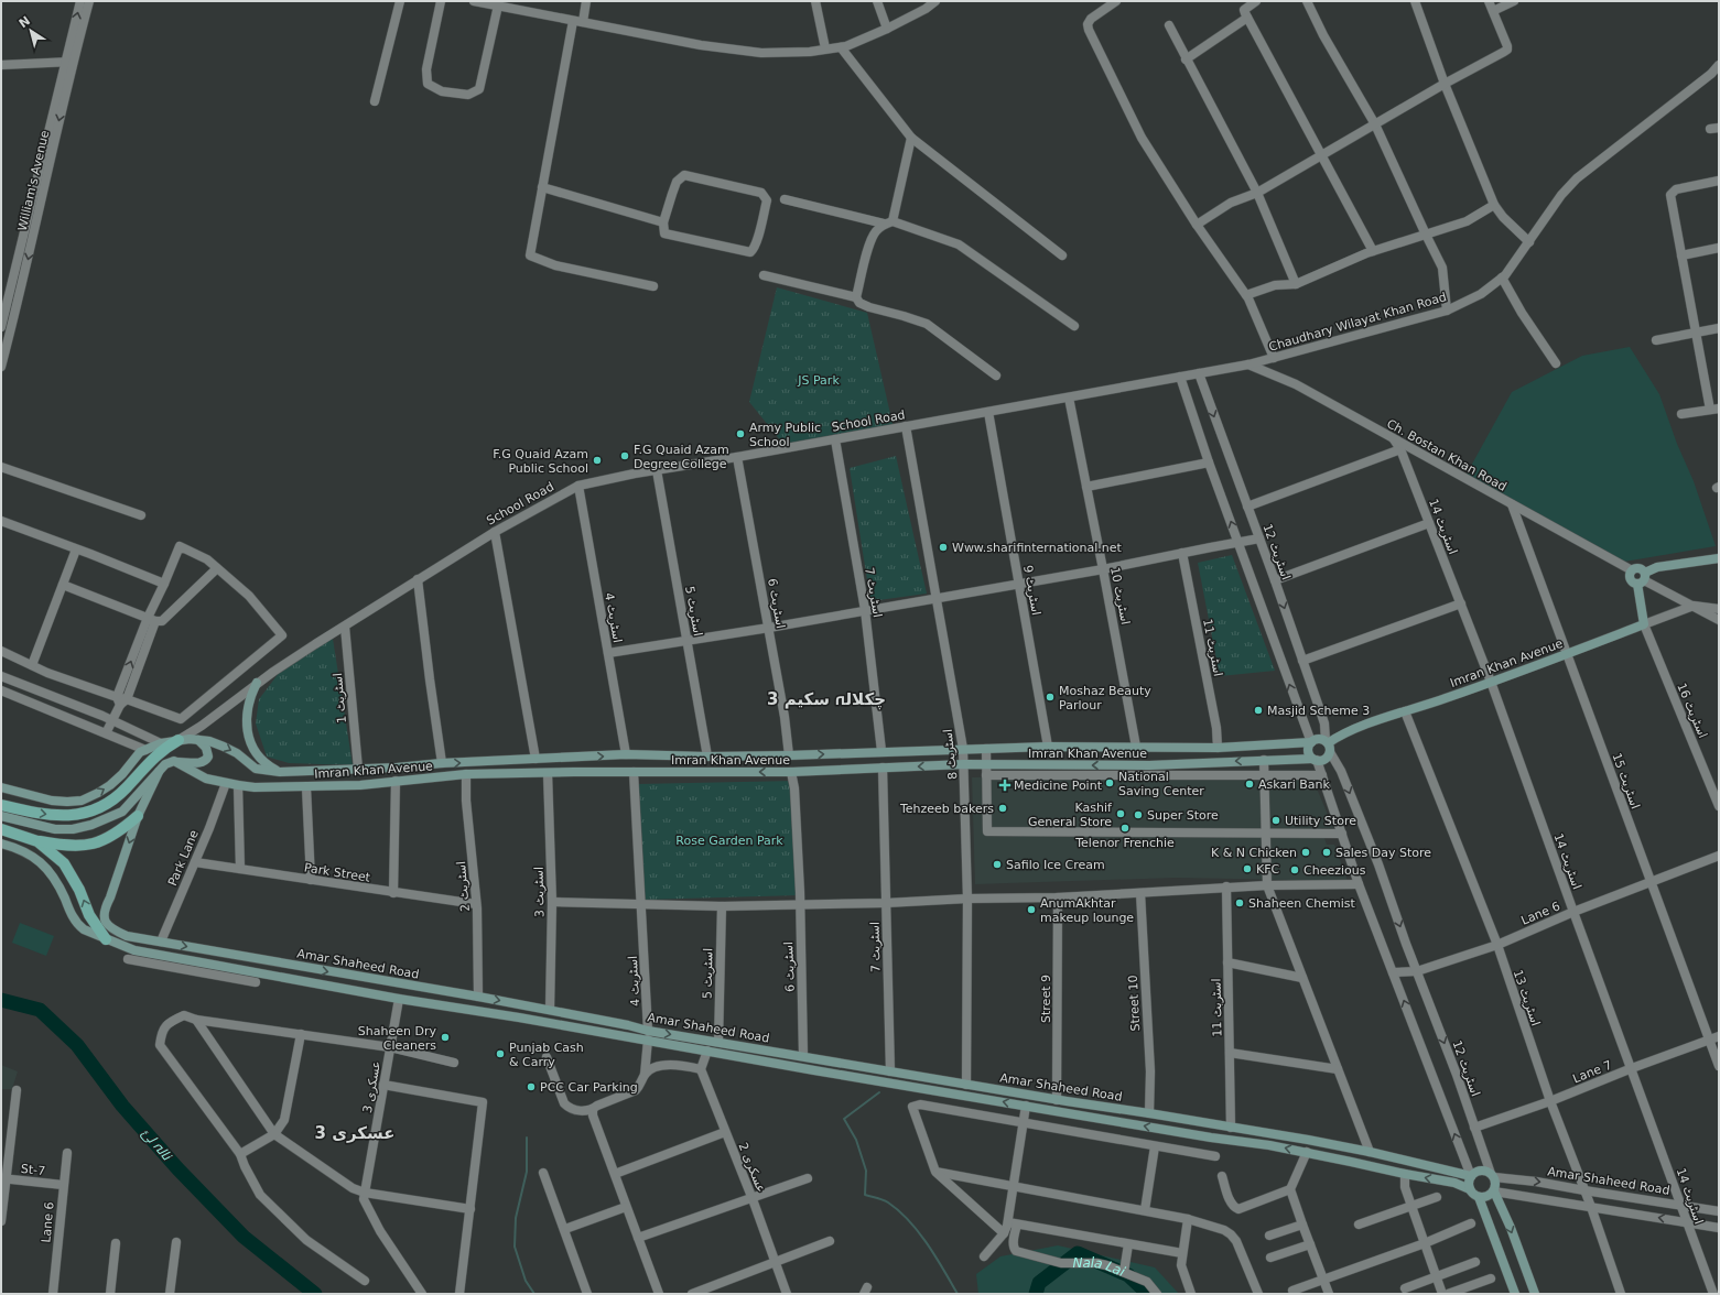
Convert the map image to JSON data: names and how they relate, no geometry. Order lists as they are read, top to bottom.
{
  "streets": {
    "main road": ["Imran Khan Avenue", "Amar Shaheed Road"],
    "street": [
      "William's Avenue",
      "Chaudhary Wilayat Khan Road",
      "School Road",
      "Ch. Bostan Khan Road",
      "اسٹریٹ 14",
      "اسٹریٹ 12",
      "اسٹریٹ 9",
      "اسٹریٹ 7",
      "اسٹریٹ 10",
      "اسٹریٹ 6",
      "اسٹریٹ 5",
      "اسٹریٹ 4",
      "اسٹریٹ 11",
      "اسٹریٹ 1",
      "اسٹریٹ 16",
      "اسٹریٹ 8",
      "اسٹریٹ 15",
      "Park Lane",
      "Park Street",
      "اسٹریٹ 2",
      "اسٹریٹ 3",
      "Lane 6",
      "اسٹریٹ 13",
      "Street 9",
      "Street 10",
      "Lane 7",
      "عسکری 3",
      "عسکری 2",
      "St-7"
    ]
  },
  "crossings": [
    ["Chaudhary Wilayat Khan Road", "School Road"],
    ["Chaudhary Wilayat Khan Road", "Ch. Bostan Khan Road"],
    ["School Road", "Ch. Bostan Khan Road"],
    ["School Road", "اسٹریٹ 12"],
    ["School Road", "اسٹریٹ 9"],
    ["School Road", "اسٹریٹ 7"],
    ["School Road", "اسٹریٹ 10"],
    ["School Road", "اسٹریٹ 6"],
    ["School Road", "اسٹریٹ 5"],
    ["School Road", "اسٹریٹ 4"],
    ["School Road", "Imran Khan Avenue"],
    ["School Road", "اسٹریٹ 1"],
    ["School Road", "اسٹریٹ 8"],
    ["Ch. Bostan Khan Road", "اسٹریٹ 14"],
    ["Ch. Bostan Khan Road", "اسٹریٹ 15"],
    ["اسٹریٹ 14", "Imran Khan Avenue"],
    ["اسٹریٹ 14", "Lane 6"],
    ["اسٹریٹ 14", "Amar Shaheed Road"],
    ["اسٹریٹ 14", "Lane 7"],
    ["اسٹریٹ 12", "Imran Khan Avenue"],
    ["اسٹریٹ 12", "Lane 6"],
    ["اسٹریٹ 12", "Amar Shaheed Road"],
    ["اسٹریٹ 12", "Lane 7"],
    ["اسٹریٹ 9", "Imran Khan Avenue"],
    ["اسٹریٹ 7", "Imran Khan Avenue"],
    ["اسٹریٹ 7", "Amar Shaheed Road"],
    ["اسٹریٹ 10", "Imran Khan Avenue"],
    ["اسٹریٹ 6", "Imran Khan Avenue"],
    ["اسٹریٹ 6", "Amar Shaheed Road"],
    ["اسٹریٹ 5", "Imran Khan Avenue"],
    ["اسٹریٹ 5", "Amar Shaheed Road"],
    ["اسٹریٹ 4", "Imran Khan Avenue"],
    ["اسٹریٹ 4", "Amar Shaheed Road"],
    ["اسٹریٹ 11", "Imran Khan Avenue"],
    ["اسٹریٹ 11", "Amar Shaheed Road"],
    ["Imran Khan Avenue", "اسٹریٹ 1"],
    ["Imran Khan Avenue", "اسٹریٹ 16"],
    ["Imran Khan Avenue", "اسٹریٹ 8"],
    ["Imran Khan Avenue", "اسٹریٹ 15"],
    ["Imran Khan Avenue", "Park Lane"],
    ["Imran Khan Avenue", "اسٹریٹ 2"],
    ["Imran Khan Avenue", "اسٹریٹ 3"],
    ["Imran Khan Avenue", "اسٹریٹ 13"],
    ["اسٹریٹ 8", "Amar Shaheed Road"],
    ["اسٹریٹ 15", "Lane 6"],
    ["اسٹریٹ 15", "Lane 7"],
    ["Park Lane", "Park Street"],
    ["Park Lane", "Amar Shaheed Road"],
    ["Park Street", "اسٹریٹ 2"],
    ["اسٹریٹ 2", "Amar Shaheed Road"],
    ["اسٹریٹ 3", "Amar Shaheed Road"],
    ["Lane 6", "اسٹریٹ 13"],
    ["Lane 6", "St-7"],
    ["Amar Shaheed Road", "اسٹریٹ 13"],
    ["Amar Shaheed Road", "Street 9"],
    ["Amar Shaheed Road", "Street 10"],
    ["Amar Shaheed Road", "عسکری 3"],
    ["اسٹریٹ 13", "Lane 7"]
  ],
  "districts": ["چکلالہ سکیم 3", "عسکری 3"],
  "water": ["نالہ لئ", "Nala Lai"],
  "parks": ["JS Park", "Rose Garden Park"],
  "places": {
    "other": [
      "Army Public School",
      "F.G Quaid Azam Degree College",
      "F.G Quaid Azam Public School",
      "Www.sharifinternational.net",
      "Moshaz Beauty Parlour",
      "Masjid Scheme 3",
      "National Saving Center",
      "Askari Bank",
      "Tehzeeb bakers",
      "Kashif General Store",
      "Super Store",
      "Utility Store",
      "Telenor Frenchie",
      "K & N Chicken",
      "Sales Day Store",
      "Safilo Ice Cream",
      "KFC",
      "Cheezious",
      "Shaheen Chemist",
      "AnumAkhtar makeup lounge",
      "Shaheen Dry Cleaners",
      "Punjab Cash & Carry",
      "PCC Car Parking"
    ],
    "health": ["Medicine Point"]
  },
  "north": "top left"
}
